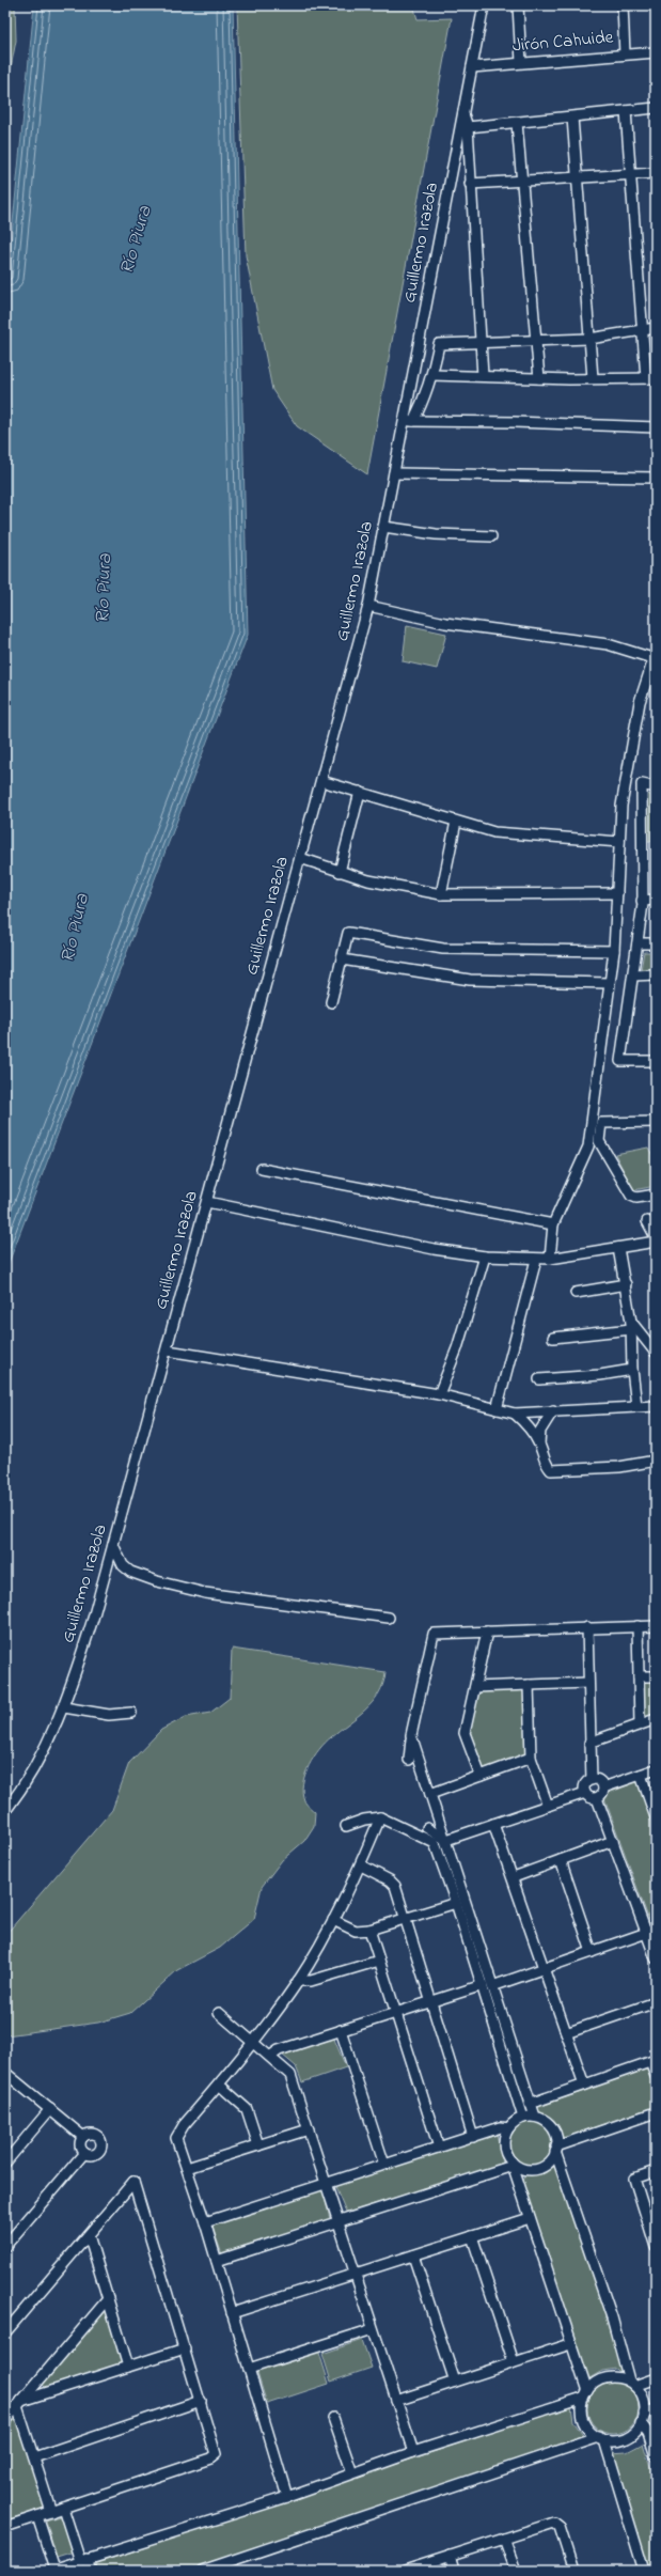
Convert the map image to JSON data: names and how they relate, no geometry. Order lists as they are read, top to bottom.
{
  "streets": {
    "street": ["Jirón Cahuide", "Guillermo Irazola"]
  },
  "crossings": [
    ["Jirón Cahuide", "Guillermo Irazola"]
  ],
  "water": ["Río Piura"]
}
